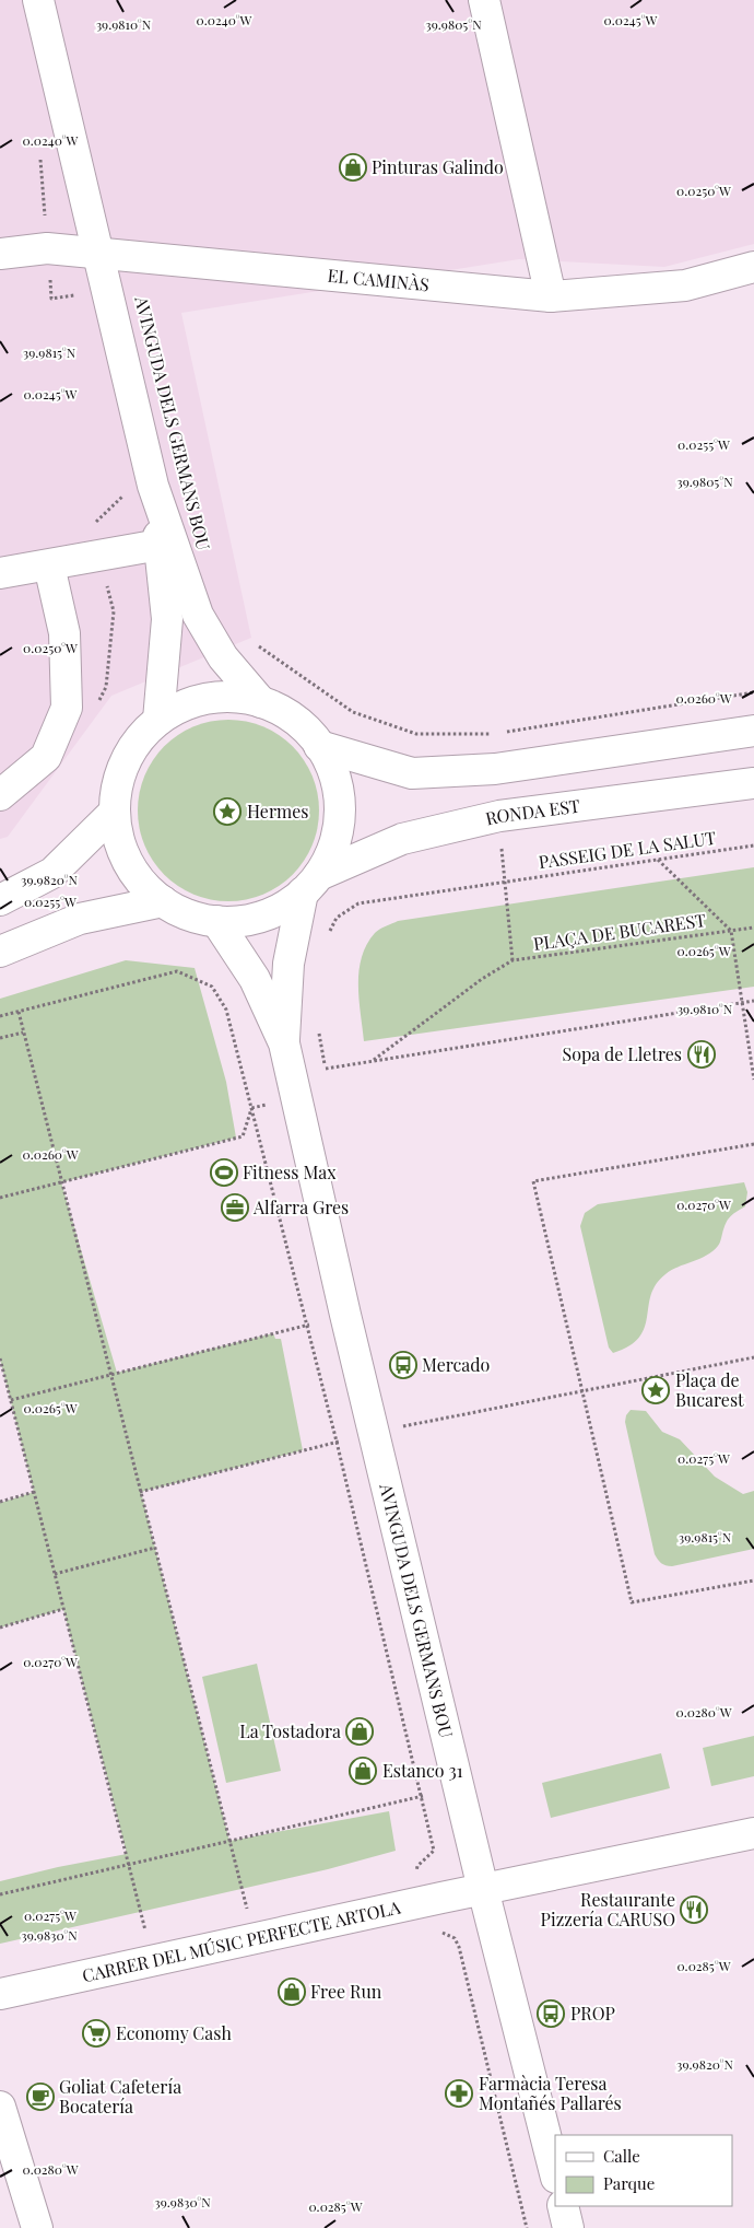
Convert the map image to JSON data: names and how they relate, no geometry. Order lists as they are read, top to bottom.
{
  "streets": {
    "street": [
      "EL CAMINÀS",
      "AVINGUDA DELS GERMANS BOU",
      "RONDA EST",
      "CARRER DEL MÚSIC PERFECTE ARTOLA"
    ],
    "path": ["PASSEIG DE LA SALUT", "PLAÇA DE BUCAREST"]
  },
  "crossings": [
    ["EL CAMINÀS", "AVINGUDA DELS GERMANS BOU"],
    ["AVINGUDA DELS GERMANS BOU", "RONDA EST"],
    ["AVINGUDA DELS GERMANS BOU", "CARRER DEL MÚSIC PERFECTE ARTOLA"],
    ["PASSEIG DE LA SALUT", "PLAÇA DE BUCAREST"]
  ],
  "places": {
    "shop": [
      "Pinturas Galindo",
      "La Tostadora",
      "Estanco 31",
      "Free Run"
    ],
    "place": ["Hermes", "Plaça de Bucarest"],
    "restaurant": ["Sopa de Lletres", "Restaurante Pizzería CARUSO"],
    "sports": ["Fitness Max"],
    "office": ["Alfarra Gres"],
    "bus stop": ["Mercado", "PROP"],
    "supermarket": ["Economy Cash"],
    "pharmacy": ["Farmàcia Teresa Montañés Pallarés"],
    "cafe": ["Goliat Cafetería Bocatería"]
  },
  "legend": ["Calle", "Parque"],
  "coordinates": [
    "0.0245°W",
    "0.0240°W",
    "39.9810°N",
    "39.9805°N",
    "0.0250°W",
    "39.9815°N",
    "0.0255°W",
    "0.0260°W",
    "39.9820°N",
    "0.0265°W",
    "0.0270°W",
    "0.0275°W",
    "0.0280°W",
    "39.9830°N",
    "0.0285°W"
  ]
}
